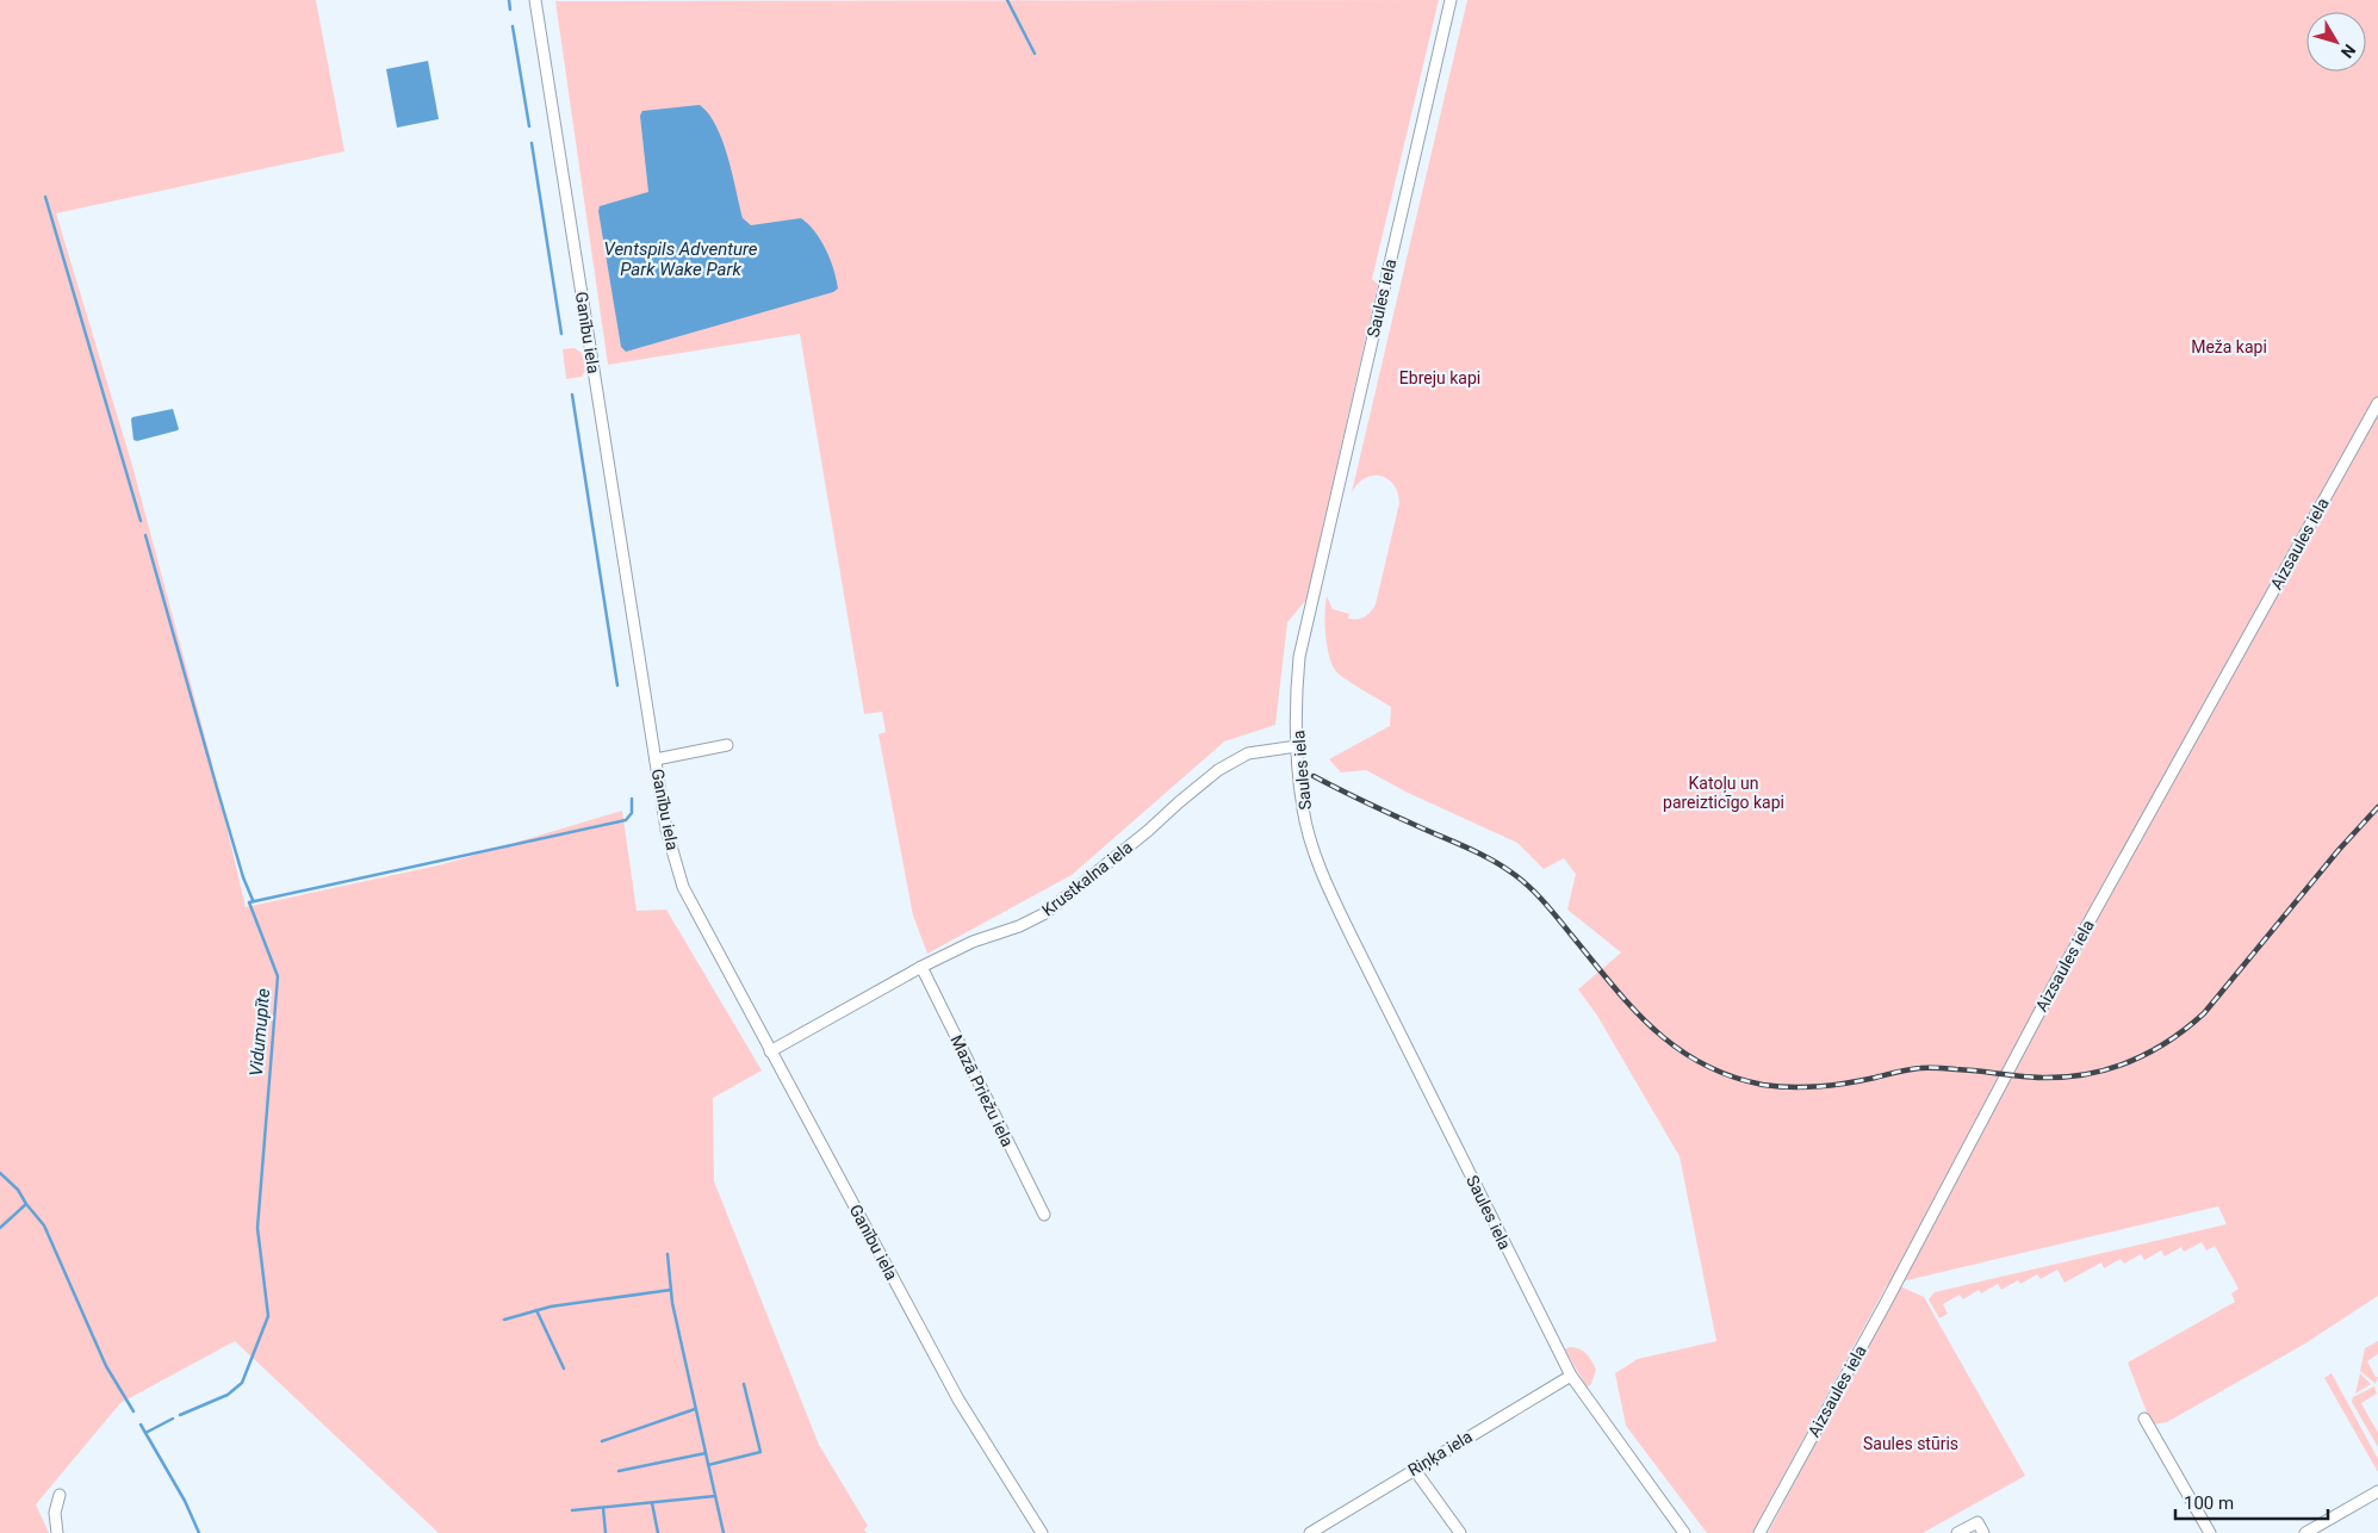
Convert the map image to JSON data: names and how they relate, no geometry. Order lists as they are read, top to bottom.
{
  "streets": {
    "street": [
      "Saules iela",
      "Ganību iela",
      "Aizsaules iela",
      "Krustkalna iela",
      "Mazā Priežu iela",
      "Riņķa iela"
    ]
  },
  "crossings": [
    ["Saules iela", "Krustkalna iela"],
    ["Saules iela", "Riņķa iela"],
    ["Ganību iela", "Krustkalna iela"],
    ["Krustkalna iela", "Mazā Priežu iela"]
  ],
  "water": ["Ventspils Adventure Park Wake Park", "Vidumupīte"],
  "parks": [
    "Meža kapi",
    "Ebreju kapi",
    "Katoļu un pareizticīgo kapi",
    "Saules stūris"
  ],
  "scale_bar": "100 m",
  "north": "bottom right"
}
